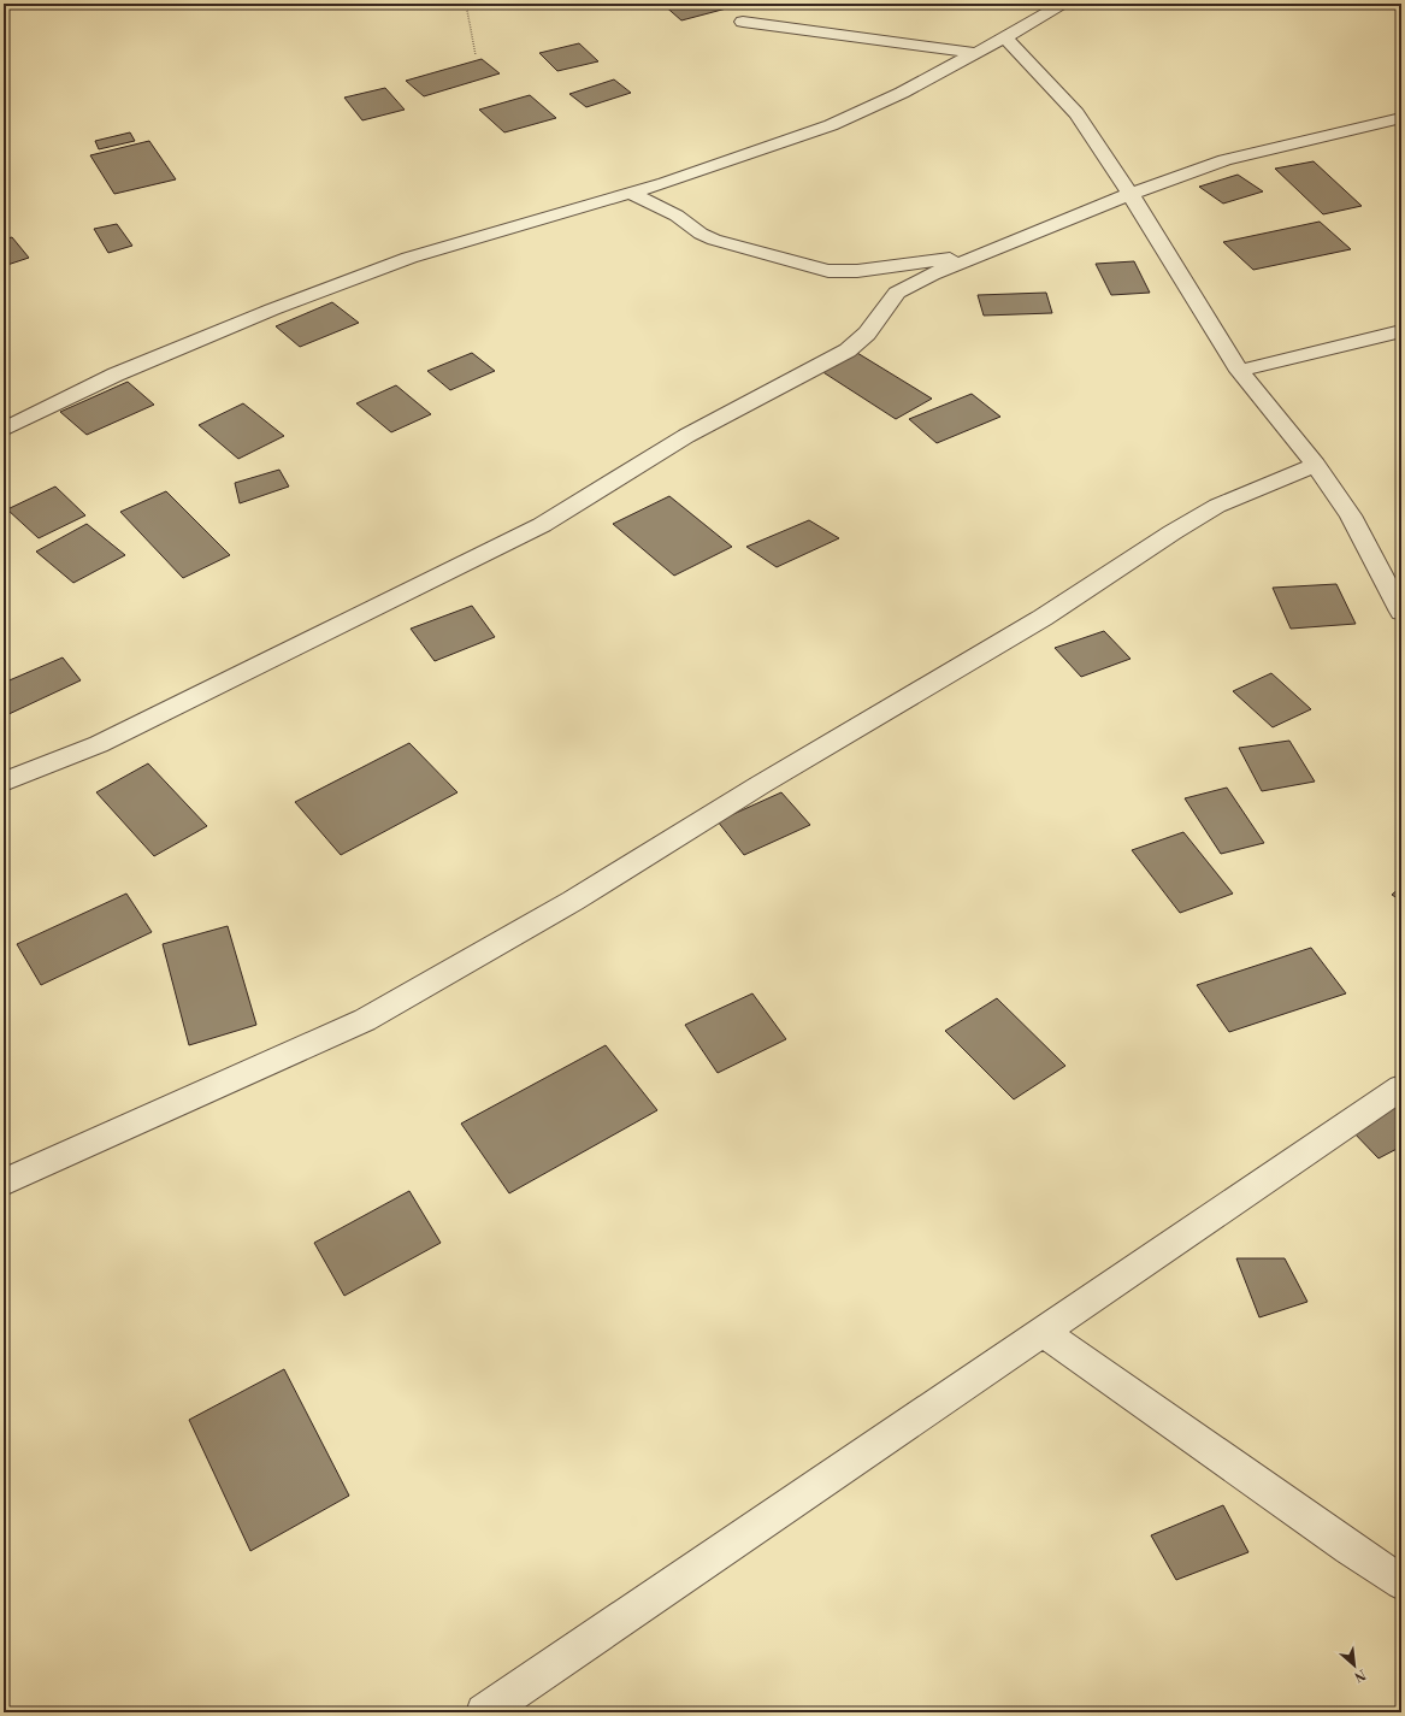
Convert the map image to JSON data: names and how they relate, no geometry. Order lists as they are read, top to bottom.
{
  "north": "bottom right"
}
